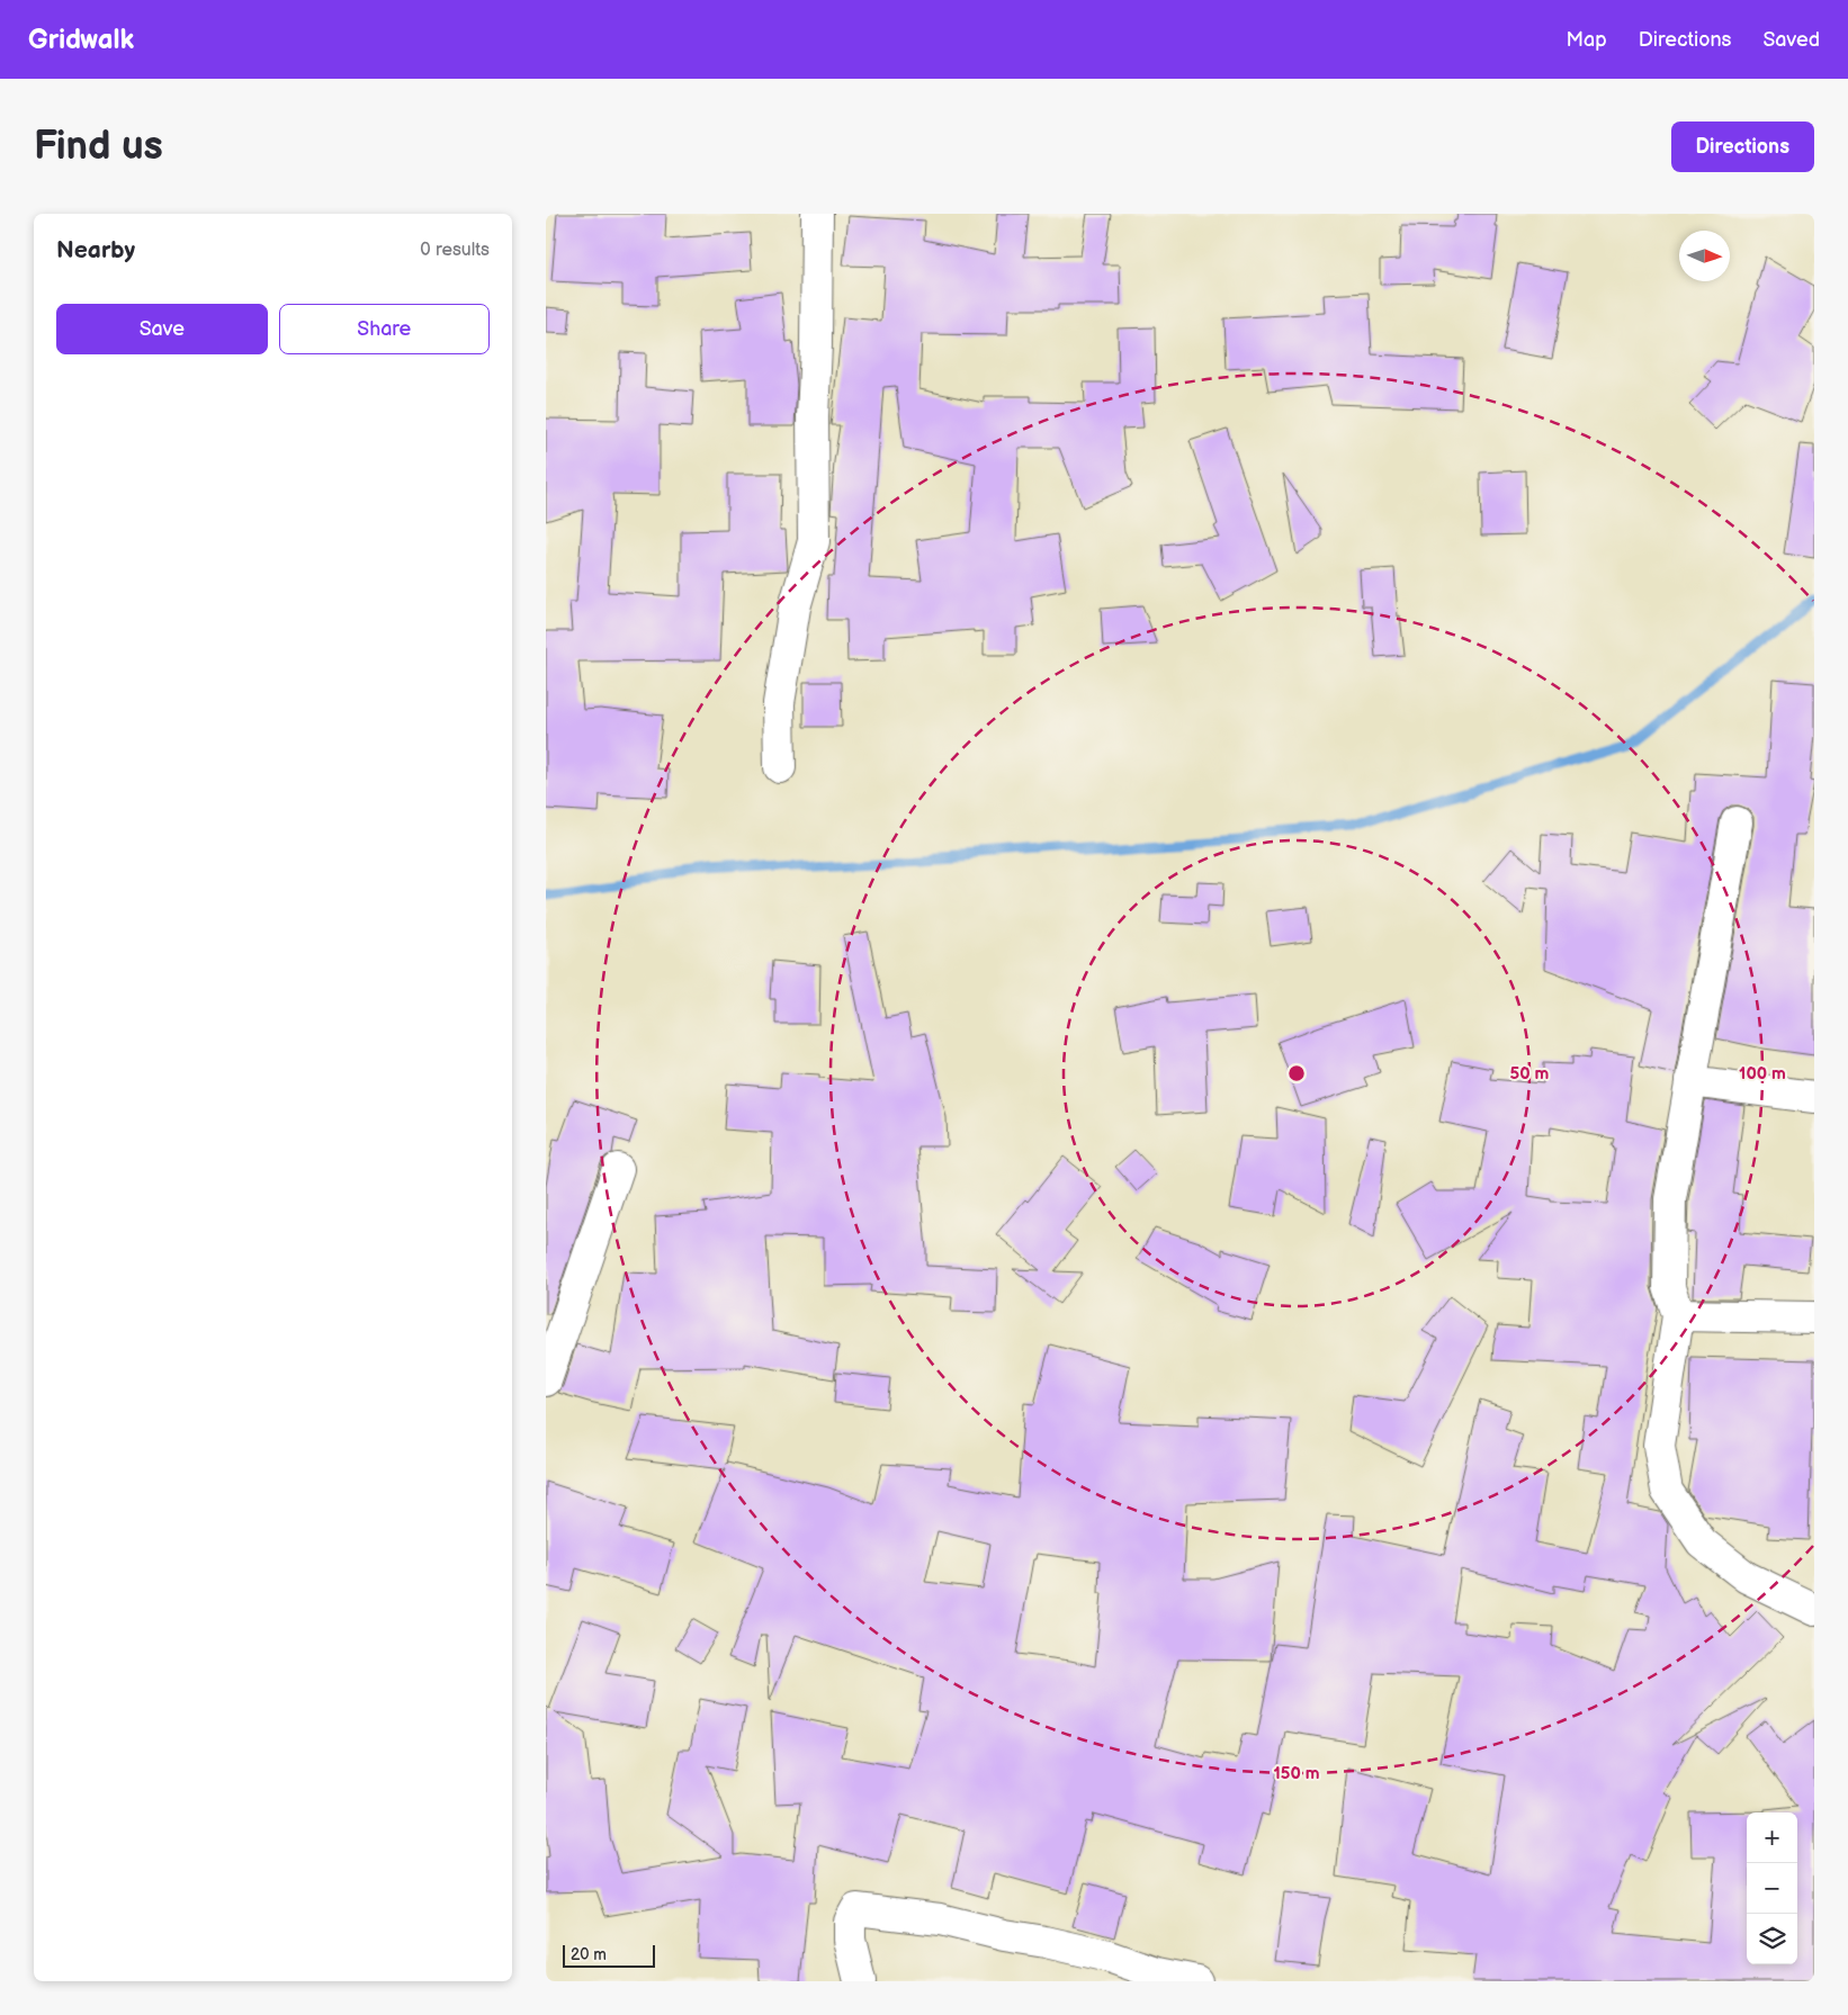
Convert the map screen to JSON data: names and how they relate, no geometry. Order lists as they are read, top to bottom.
{
  "scale_bar": "20 m",
  "north": "right",
  "page": {
    "header": "Gridwalk",
    "nav": ["Map", "Directions", "Saved"],
    "buttons": [
      "Directions",
      ["Save", "Share"]
    ],
    "title": "Find us",
    "heading": ["Nearby", "0 results"],
    "map_buttons": ["+", "−"],
    "scale": "20 m"
  },
  "rings": ["50 m", "100 m", "150 m"]
}
